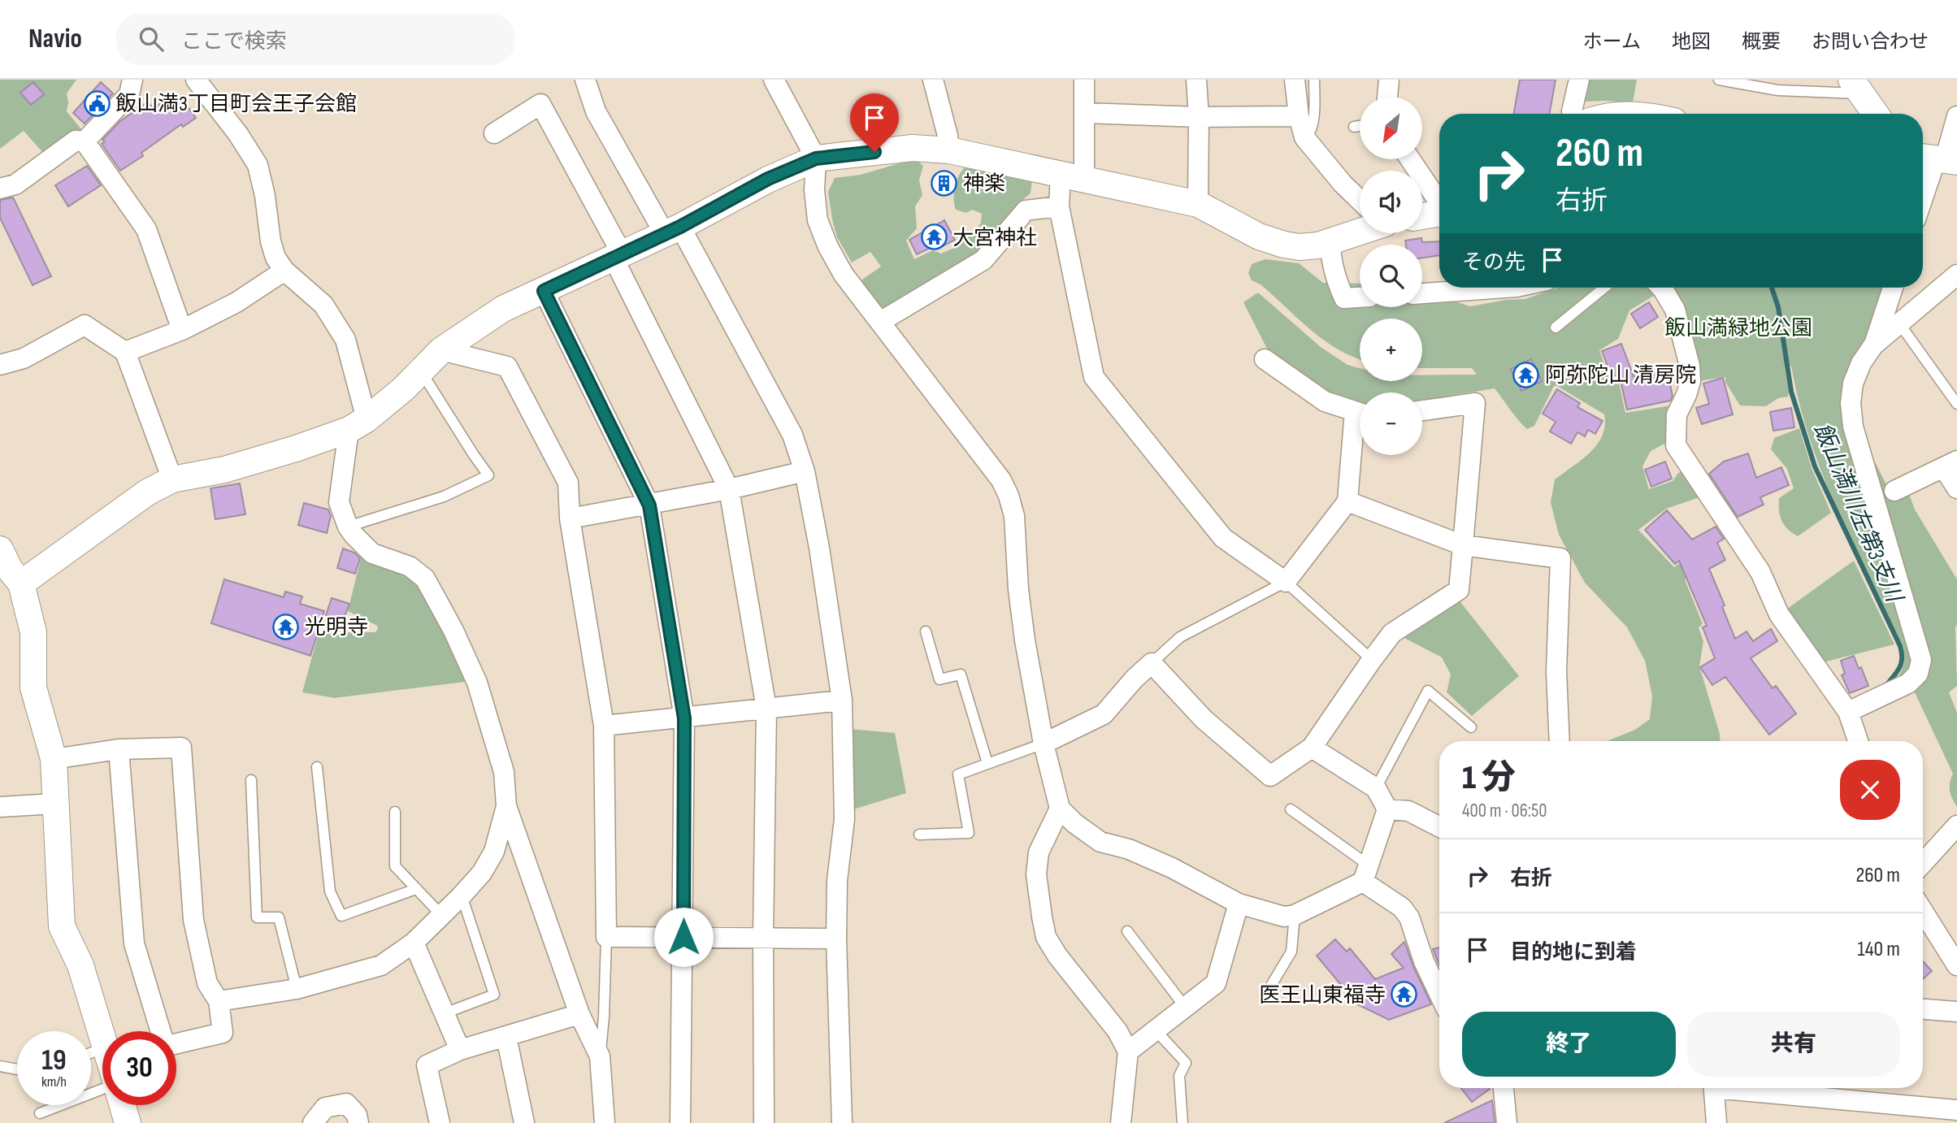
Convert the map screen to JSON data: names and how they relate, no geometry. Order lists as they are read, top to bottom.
{
  "water": ["飯山満川左第3支川"],
  "parks": ["飯山満緑地公園"],
  "places": {
    "public building": ["飯山満3丁目町会王子会館"],
    "building": ["神楽"],
    "temple": [
      "大宮神社",
      "阿弥陀山 清房院",
      "光明寺",
      "医王山東福寺"
    ]
  },
  "north": "bottom left",
  "page": {
    "header": "Navio",
    "search": "ここで検索",
    "nav": [
      "ホーム",
      "地図",
      "概要",
      "お問い合わせ"
    ],
    "map_buttons": ["+", "−"],
    "turn": ["260 m", "右折"],
    "then": "その先",
    "heading": ["1 分", "400 m · 06:50"],
    "list": [
      {
        "name": "右折",
        "value": "260 m"
      },
      {
        "name": "目的地に到着",
        "value": "140 m"
      }
    ],
    "buttons": ["終了", "共有"],
    "speed": "19 km/h",
    "limit": "30"
  }
}
